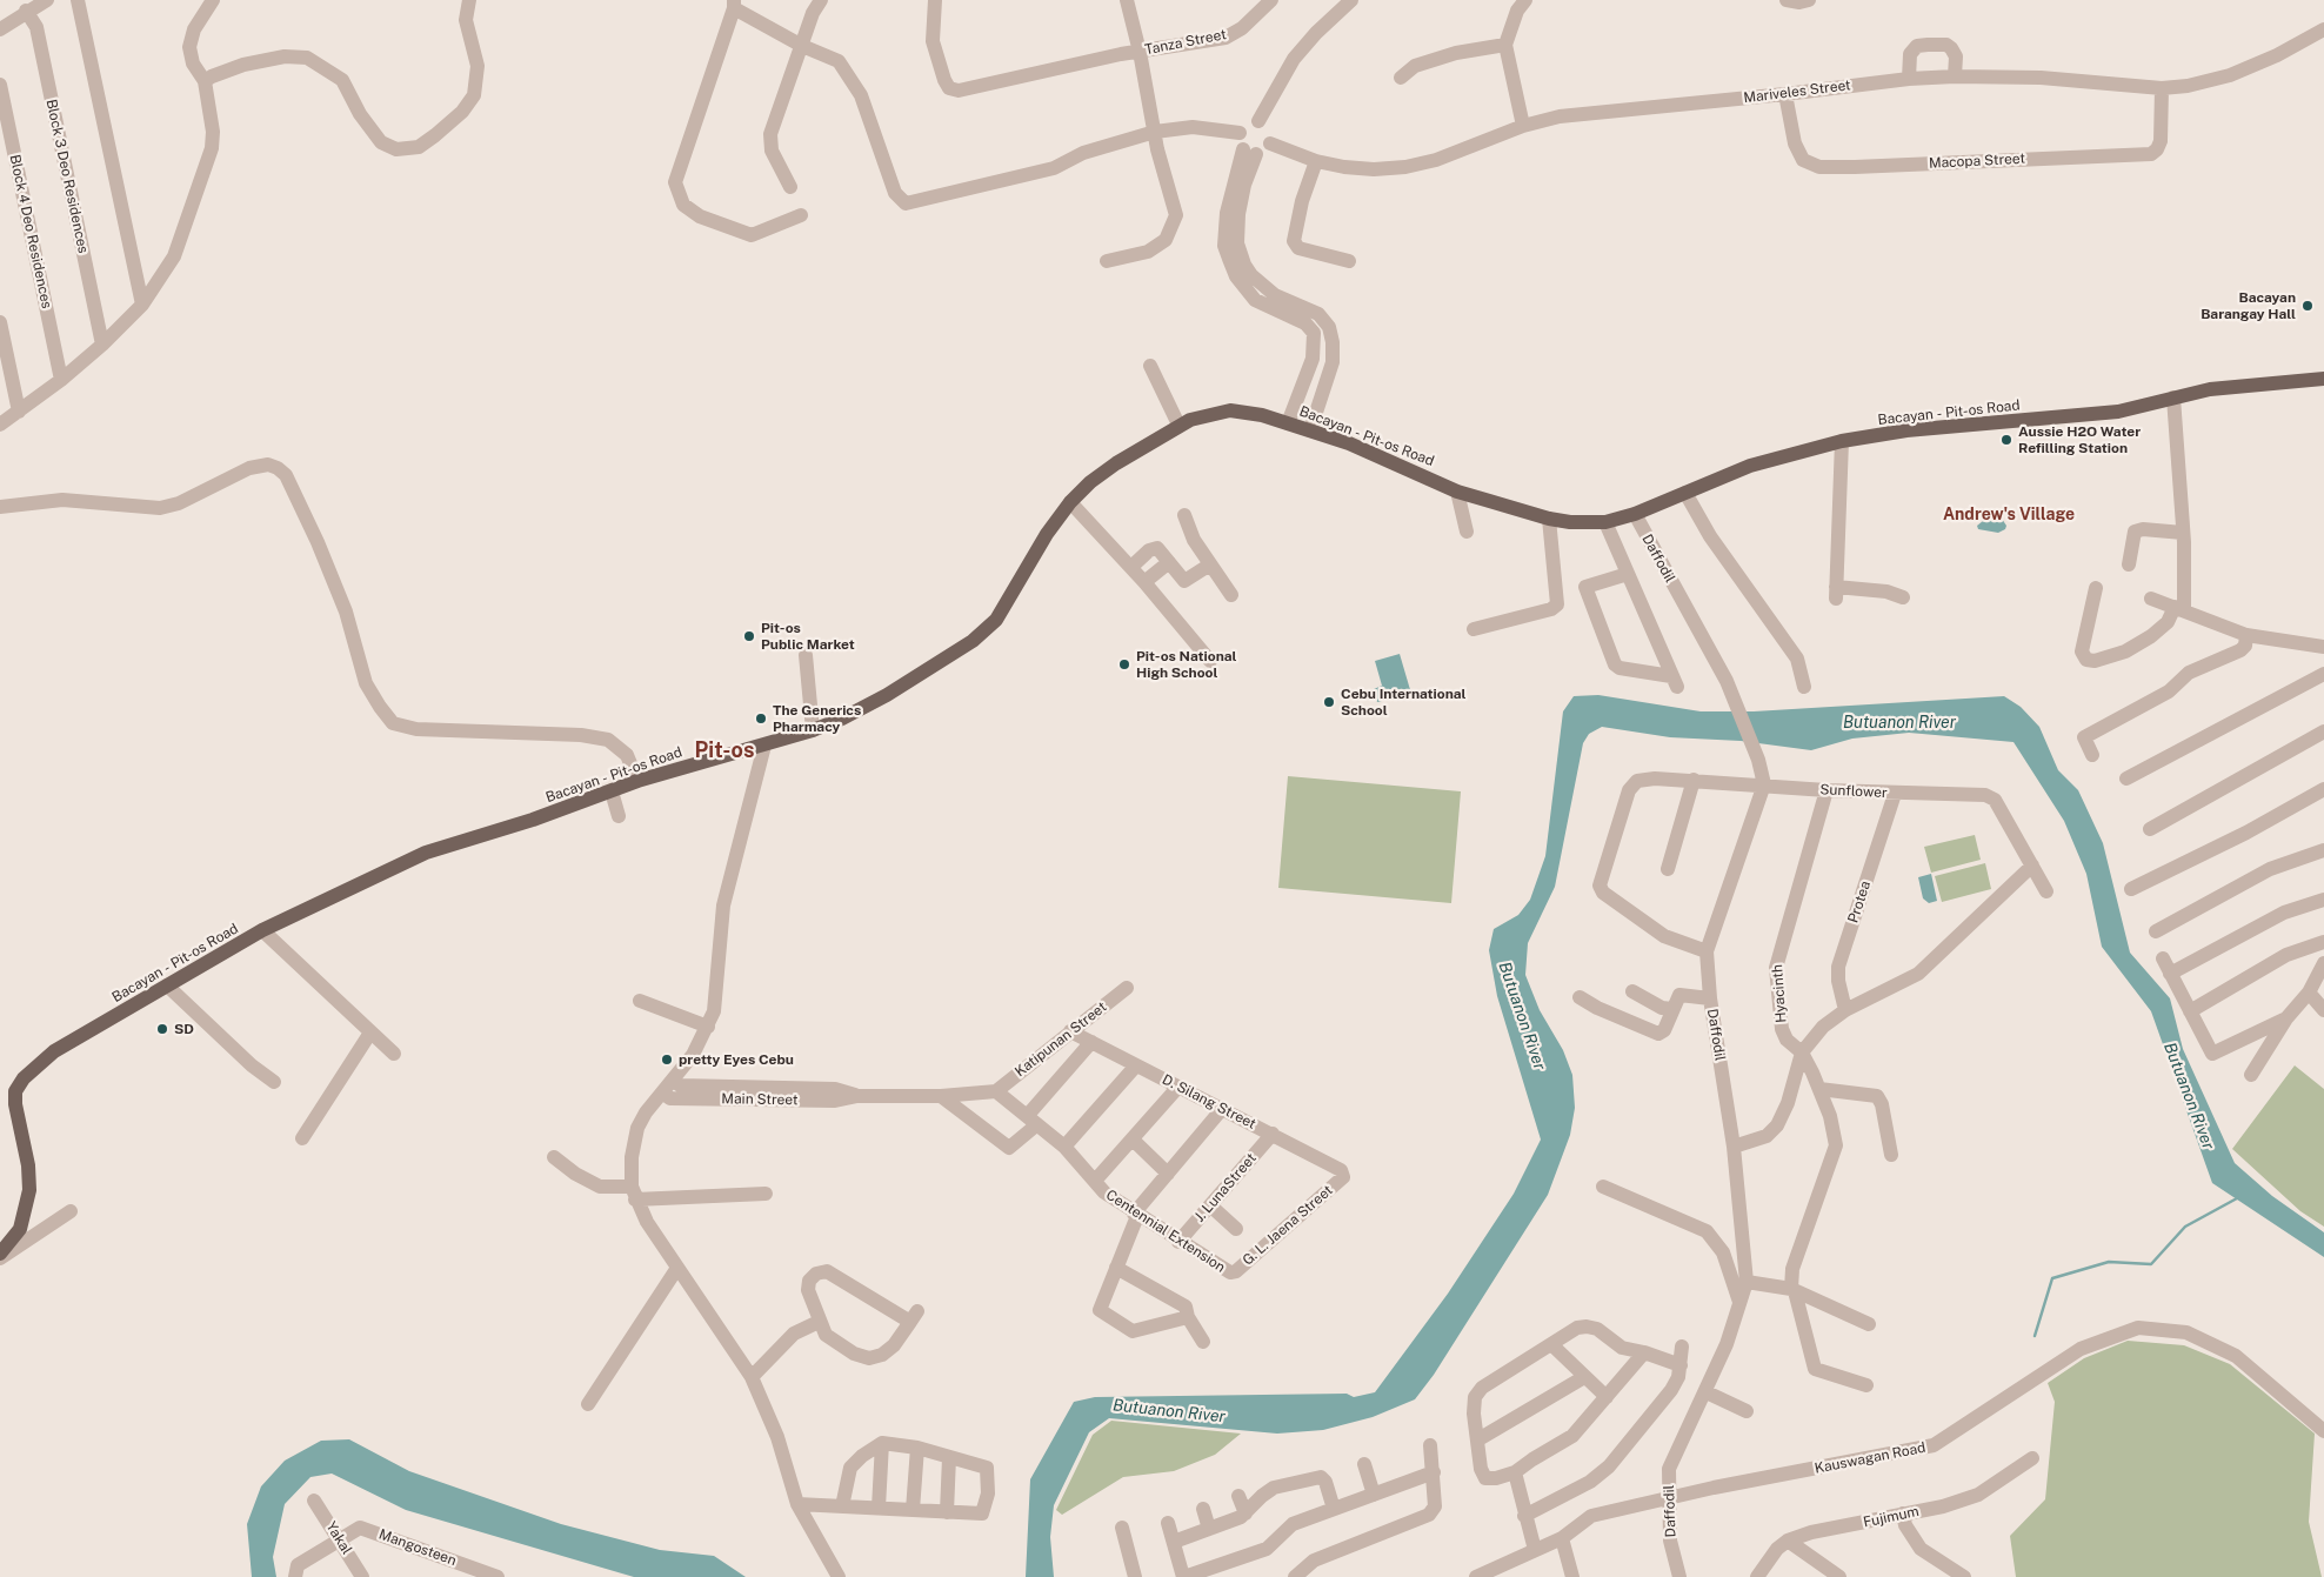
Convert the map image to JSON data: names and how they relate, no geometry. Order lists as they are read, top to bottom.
{
  "streets": {
    "main road": ["Bacayan - Pit-os Road"],
    "street": [
      "Tanza Street",
      "Mariveles Street",
      "Macopa Street",
      "Block 3 Deo Residences",
      "Block 4 Deo Residences",
      "Daffodil",
      "Sunflower",
      "Protea",
      "Hyacinth",
      "Katipunan Street",
      "Main Street",
      "D. Silang Street",
      "J. LunaStreet",
      "G. L. Jaena Street",
      "Centennial Extension",
      "Kauswagan Road",
      "Fujimum",
      "Yakal",
      "Mangosteen"
    ]
  },
  "crossings": [
    ["Mariveles Street", "Macopa Street"],
    ["Bacayan - Pit-os Road", "Daffodil"],
    ["Daffodil", "Sunflower"],
    ["Daffodil", "Kauswagan Road"],
    ["Sunflower", "Protea"],
    ["Sunflower", "Hyacinth"],
    ["Katipunan Street", "Main Street"],
    ["Katipunan Street", "D. Silang Street"],
    ["Katipunan Street", "Centennial Extension"],
    ["Main Street", "Centennial Extension"],
    ["D. Silang Street", "J. LunaStreet"],
    ["D. Silang Street", "G. L. Jaena Street"],
    ["J. LunaStreet", "Centennial Extension"],
    ["G. L. Jaena Street", "Centennial Extension"],
    ["Yakal", "Mangosteen"]
  ],
  "districts": ["Andrew's Village", "Pit-os"],
  "water": ["Butuanon River"],
  "places": [
    "Bacayan Barangay Hall",
    "Aussie H2O Water Refilling Station",
    "Pit-os Public Market",
    "Pit-os National High School",
    "Cebu International School",
    "The Generics Pharmacy",
    "SD",
    "pretty Eyes Cebu"
  ]
}
